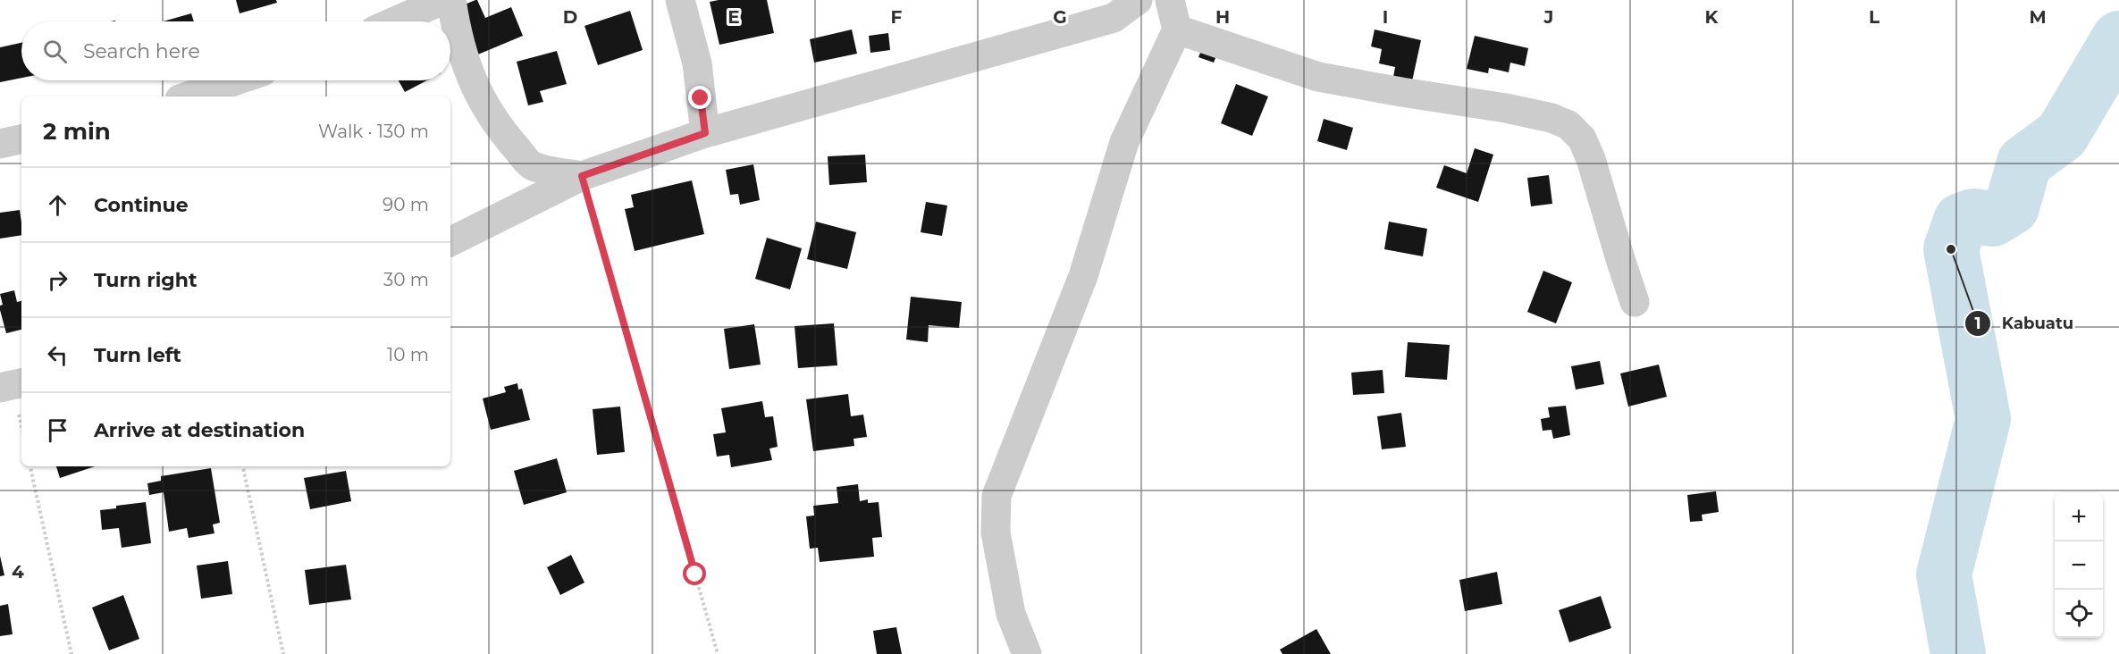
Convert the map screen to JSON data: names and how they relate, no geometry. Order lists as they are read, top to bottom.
{
  "places": ["Kabuatu"],
  "page": {
    "search": "Search here",
    "heading": ["2 min", "Walk · 130 m"],
    "list": [
      ["Continue", "90 m"],
      ["Turn right", "30 m"],
      ["Turn left", "10 m"],
      "Arrive at destination"
    ],
    "map_buttons": ["+", "−"]
  },
  "grid": {
    "columns": [
      "D",
      "E",
      "F",
      "G",
      "H",
      "I",
      "J",
      "K",
      "L",
      "M"
    ],
    "rows": ["4"]
  }
}
